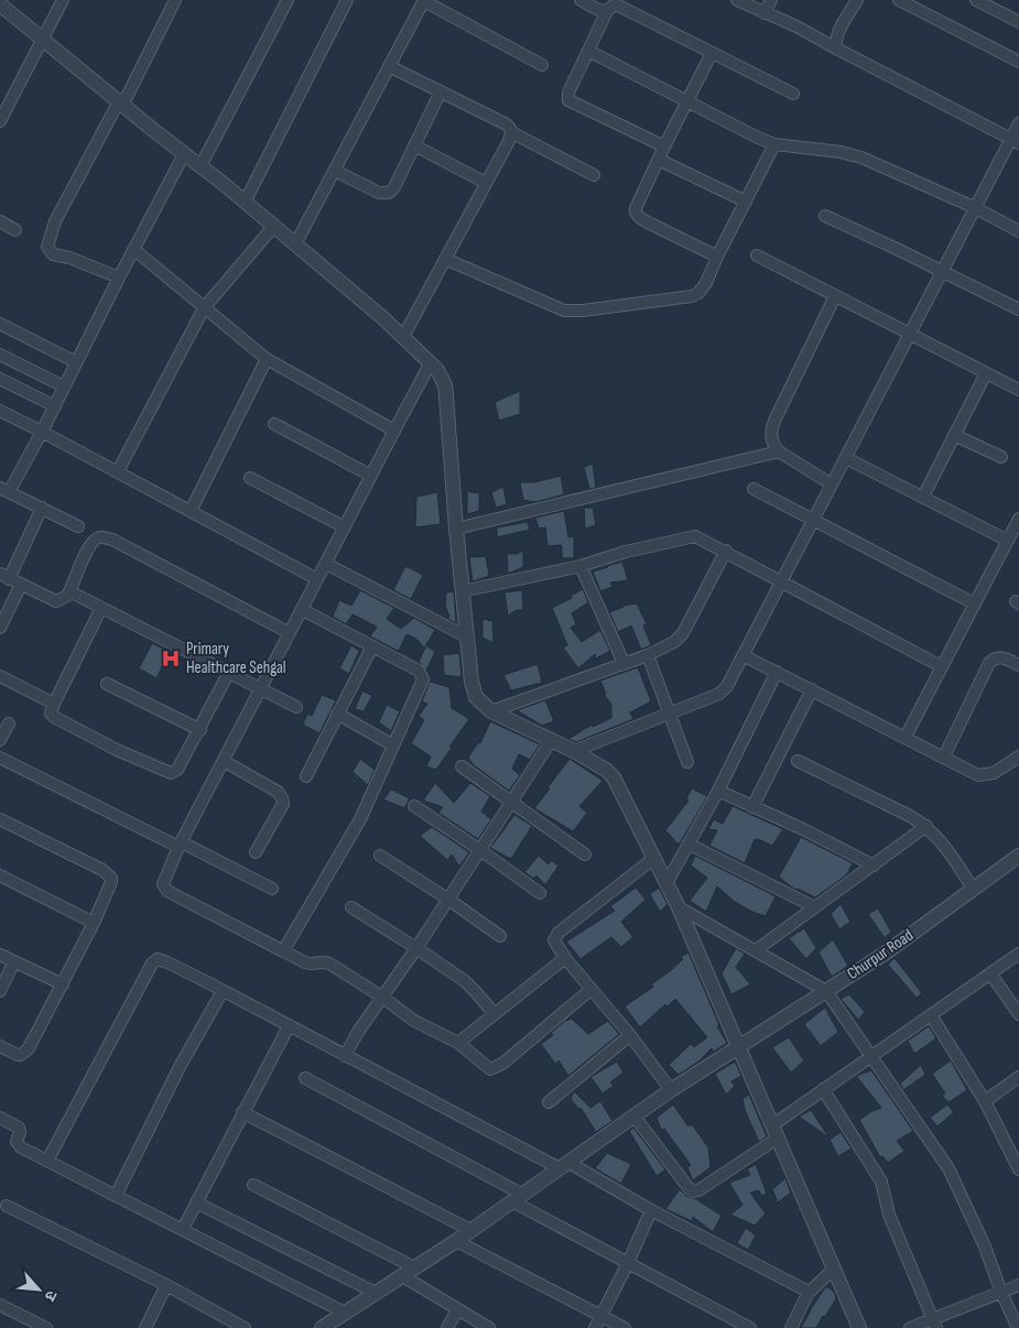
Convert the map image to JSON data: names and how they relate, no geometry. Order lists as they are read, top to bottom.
{
  "streets": {
    "street": ["Churpur Road"]
  },
  "places": {
    "hospital": ["Primary Healthcare Sehgal"]
  },
  "north": "bottom right"
}
